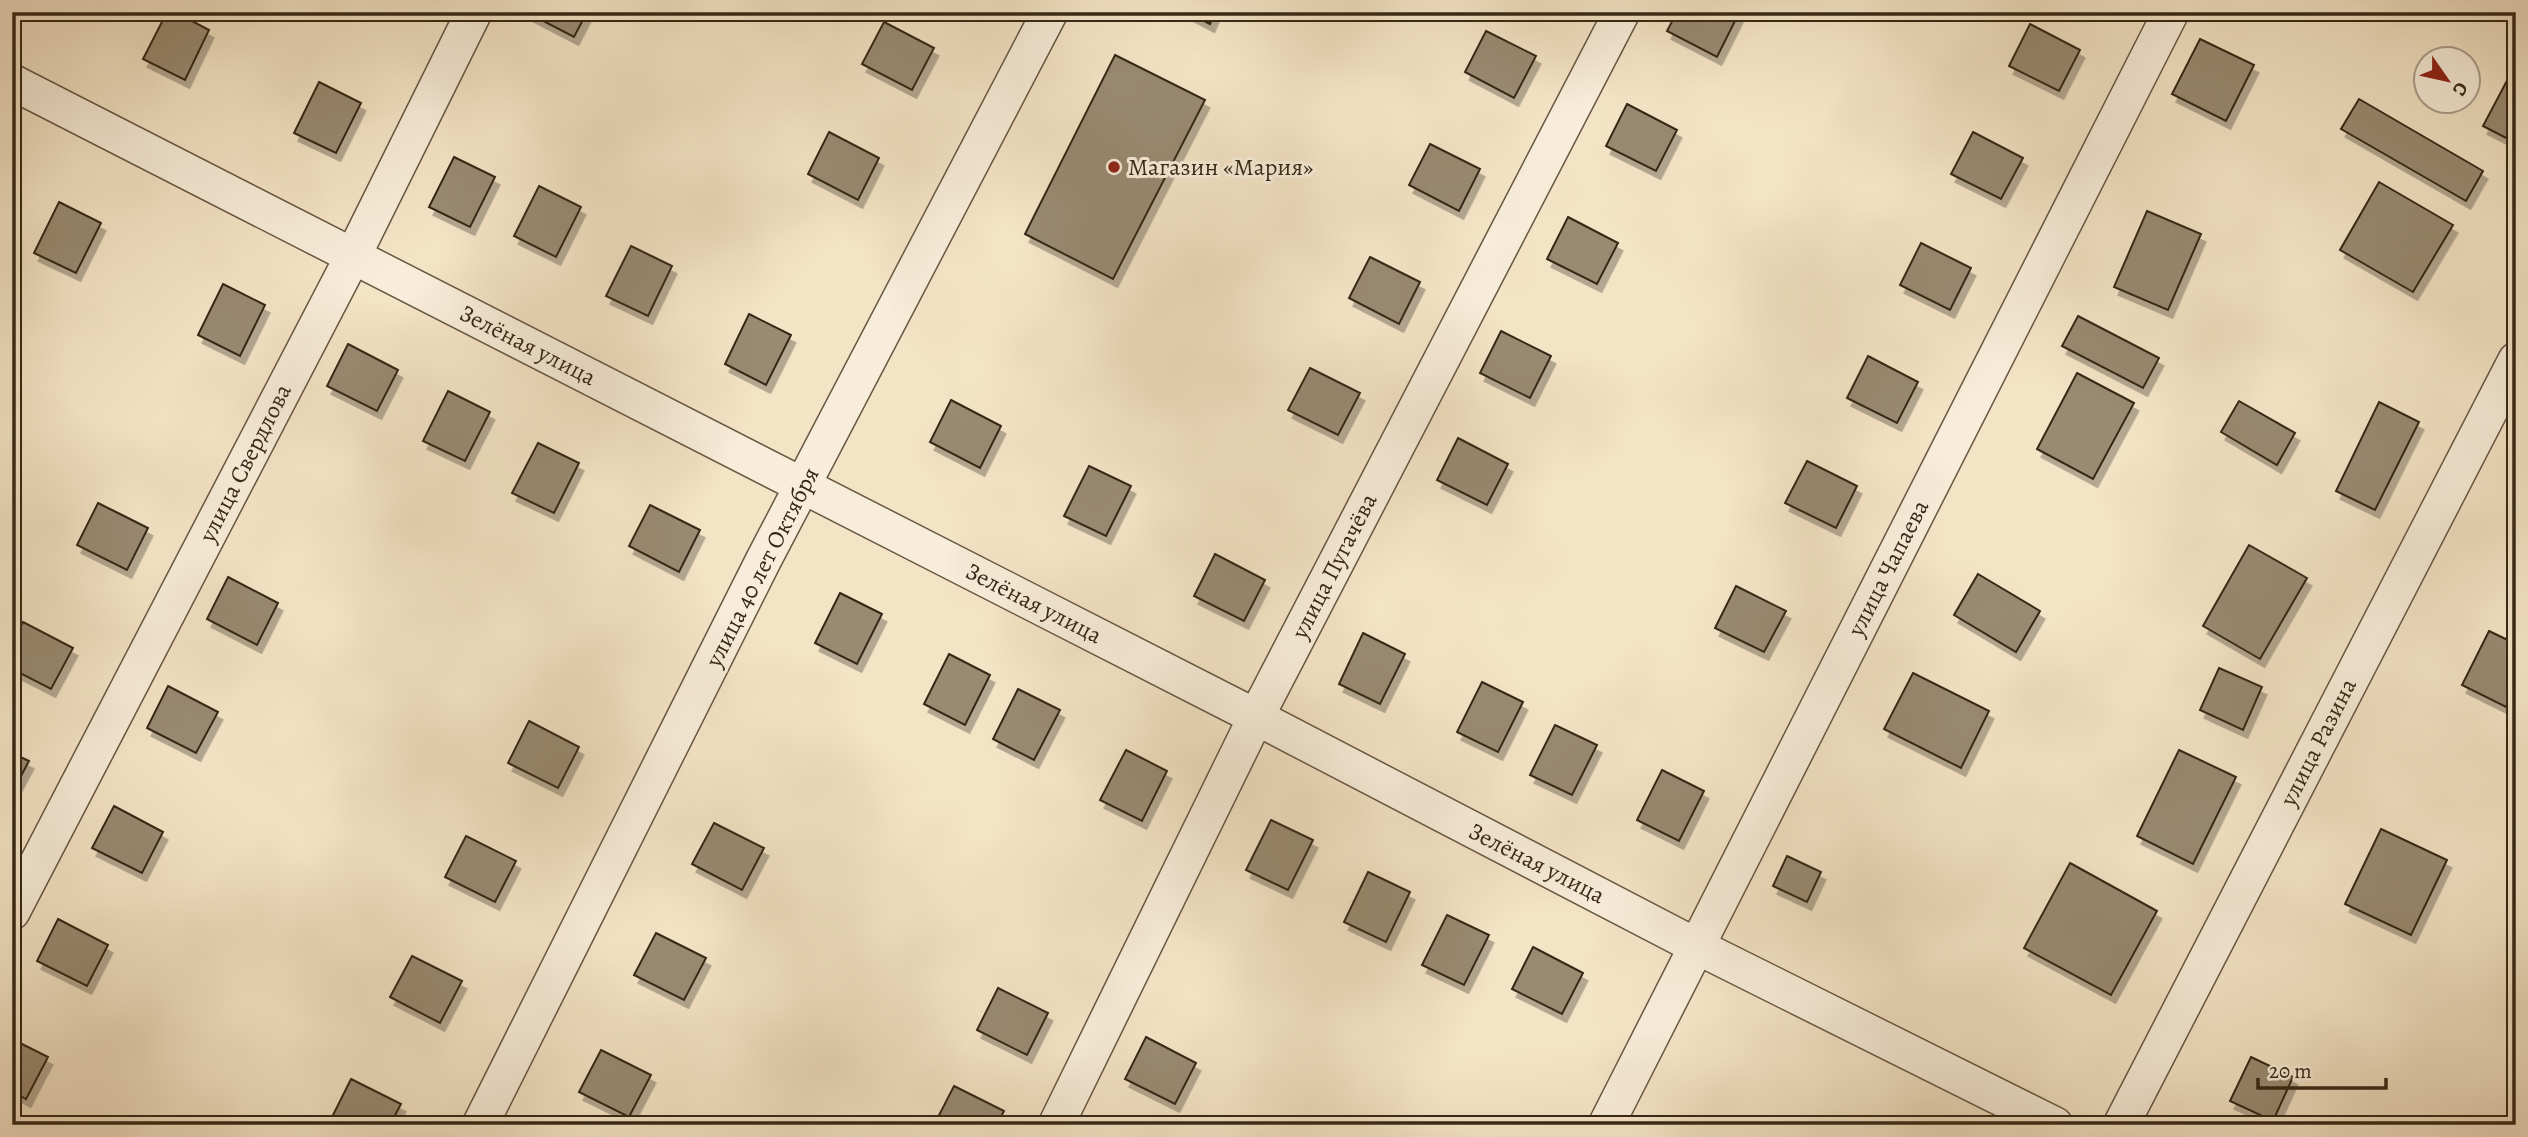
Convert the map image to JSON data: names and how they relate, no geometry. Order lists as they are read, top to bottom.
{
  "streets": {
    "street": [
      "Зелёная улица",
      "улица Свердлова",
      "улица Пугачёва",
      "улица 40 лет Октября",
      "улица Чапаева",
      "улица Разина"
    ]
  },
  "crossings": [
    ["Зелёная улица", "улица Свердлова"],
    ["Зелёная улица", "улица Пугачёва"],
    ["Зелёная улица", "улица 40 лет Октября"],
    ["Зелёная улица", "улица Чапаева"]
  ],
  "places": ["Магазин «Мария»"],
  "scale_bar": "20 m",
  "north": "bottom right"
}
